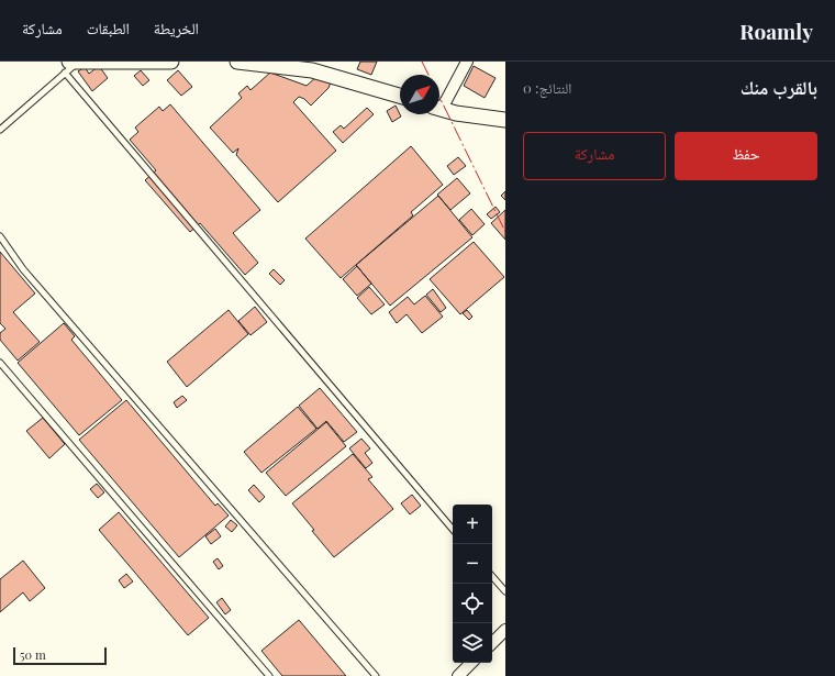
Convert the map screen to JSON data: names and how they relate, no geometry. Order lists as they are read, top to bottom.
{
  "scale_bar": "50 m",
  "north": "top right",
  "page": {
    "header": "Roamly",
    "nav": ["الخريطة", "الطبقات", "مشاركة"],
    "heading": ["بالقرب منك", "النتائج: 0"],
    "buttons": ["حفظ", "مشاركة"],
    "map_buttons": ["+", "−"],
    "scale": "50 m"
  }
}
